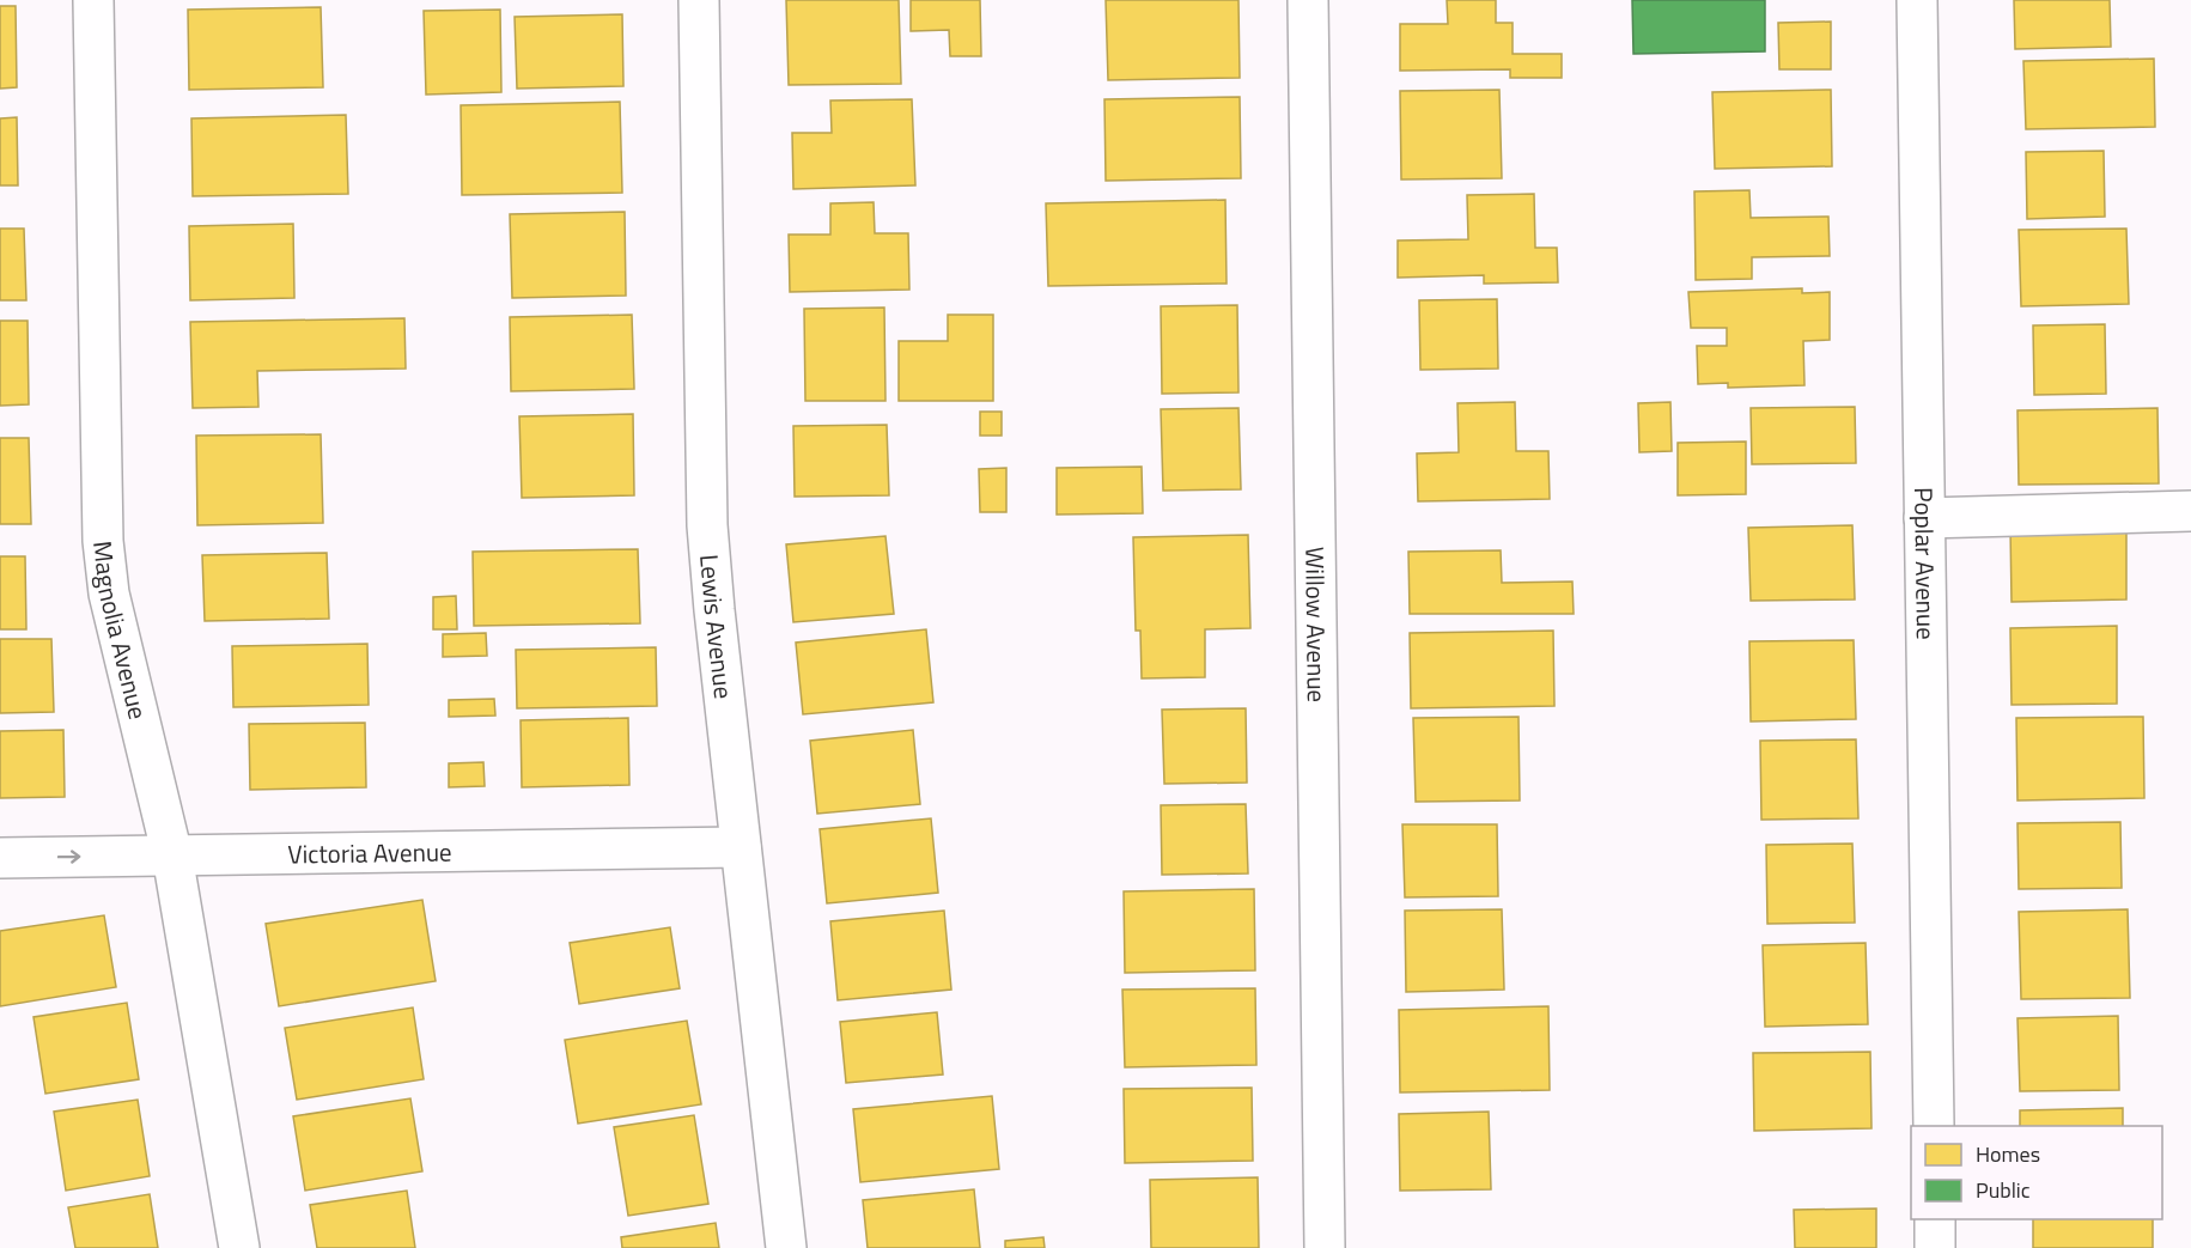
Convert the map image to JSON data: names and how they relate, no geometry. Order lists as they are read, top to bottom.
{
  "streets": {
    "street": [
      "Poplar Avenue",
      "Willow Avenue",
      "Lewis Avenue",
      "Magnolia Avenue",
      "Victoria Avenue"
    ]
  },
  "crossings": [
    ["Lewis Avenue", "Victoria Avenue"],
    ["Magnolia Avenue", "Victoria Avenue"]
  ],
  "legend": ["Homes", "Public"]
}
